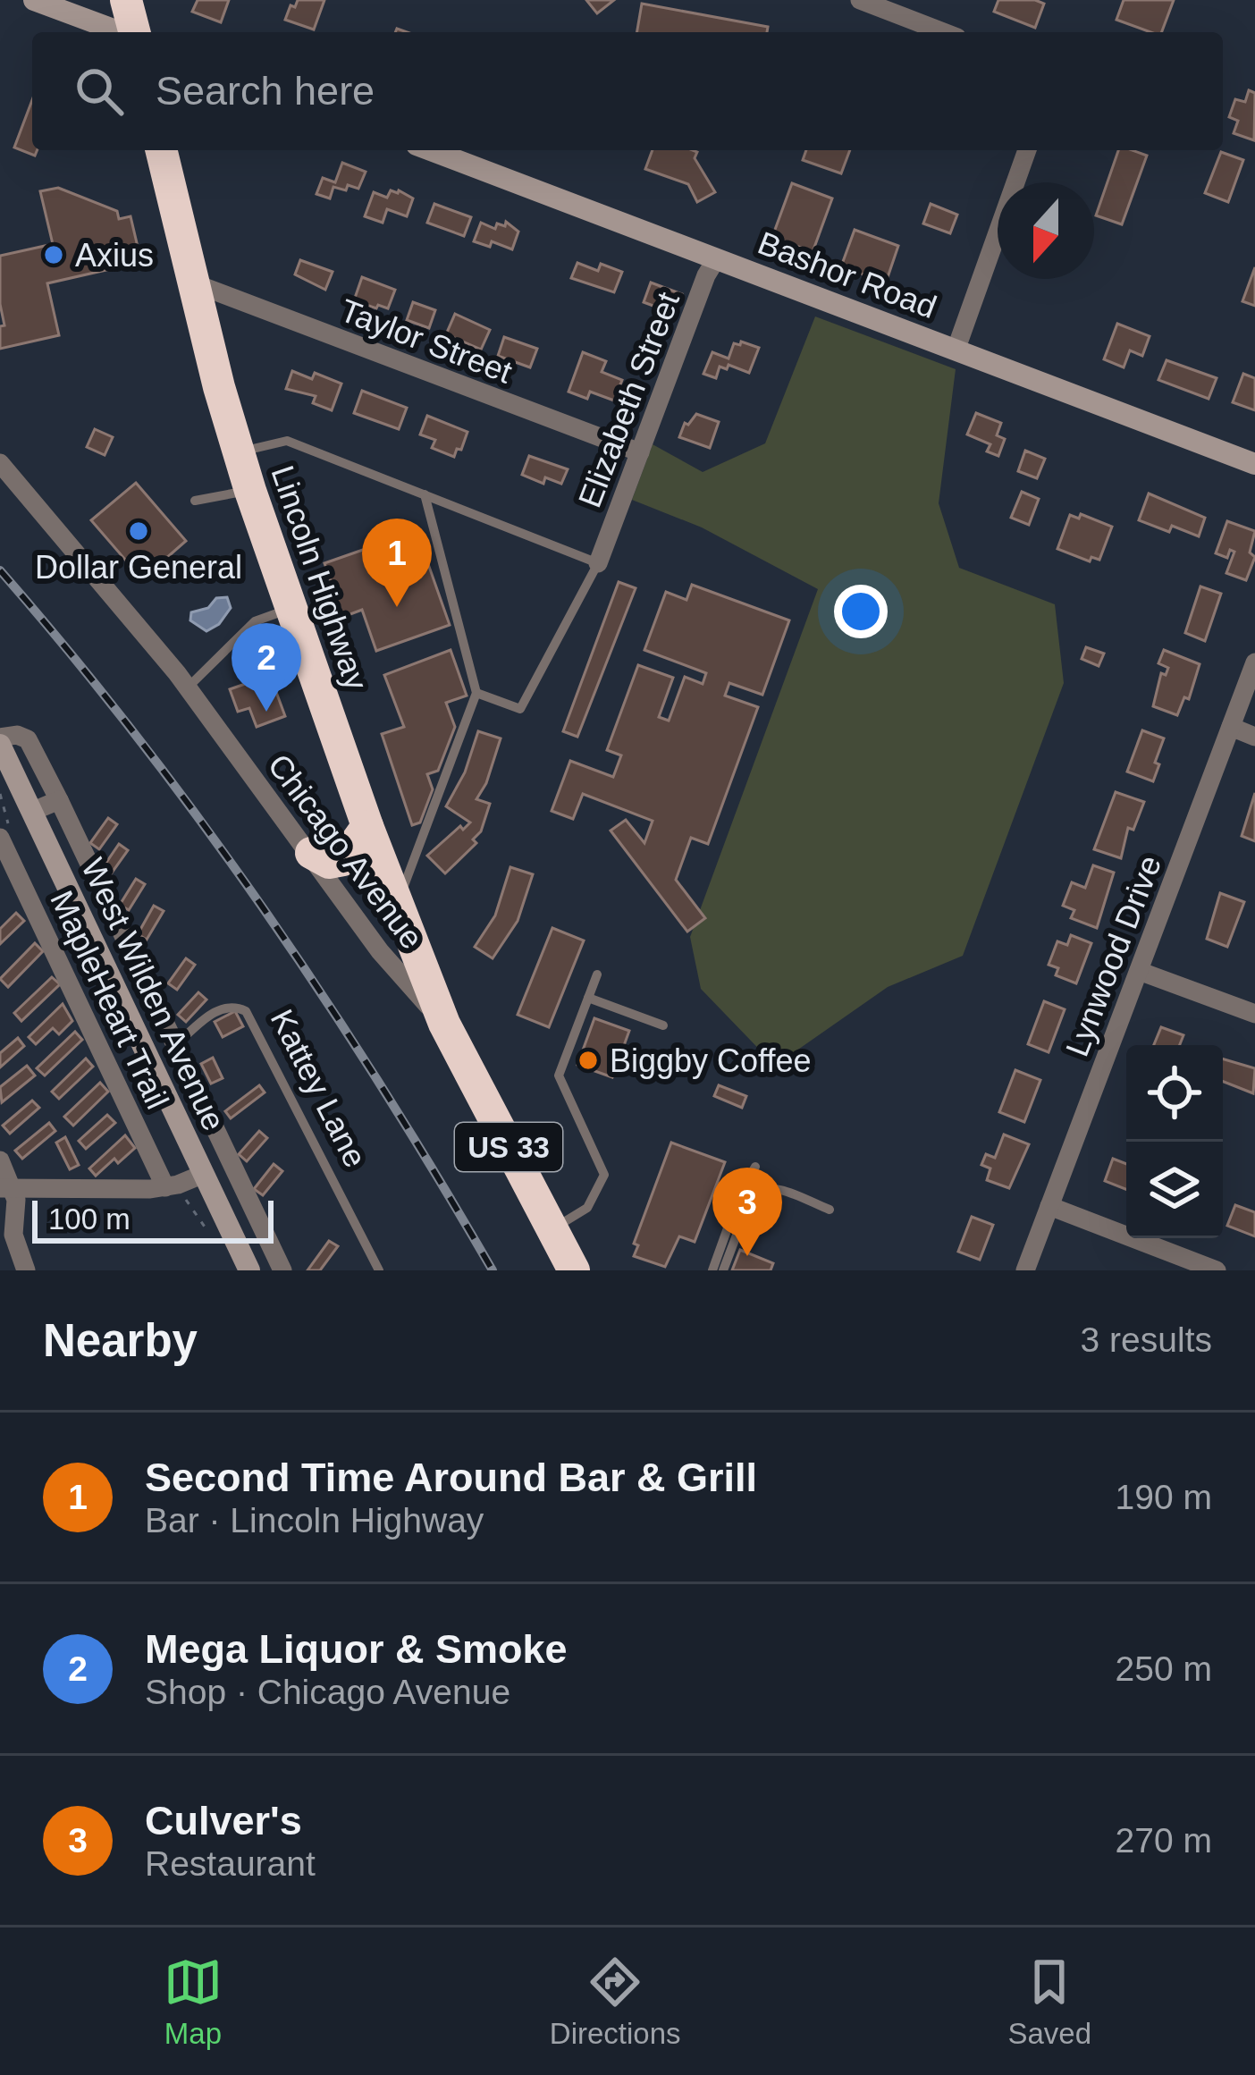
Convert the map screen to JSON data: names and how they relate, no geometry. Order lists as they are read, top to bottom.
{
  "streets": {
    "highway": ["Lincoln Highway", "US 33"],
    "street": [
      "Bashor Road",
      "Taylor Street",
      "Elizabeth Street",
      "Chicago Avenue",
      "Lynwood Drive",
      "West Wilden Avenue",
      "MapleHeart Trail"
    ],
    "lane": ["Kattey Lane"]
  },
  "crossings": [
    ["Bashor Road", "Elizabeth Street"],
    ["Taylor Street", "Elizabeth Street"],
    ["Taylor Street", "Lincoln Highway"],
    ["Lincoln Highway", "Chicago Avenue"],
    ["Lincoln Highway", "US 33"],
    ["Chicago Avenue", "US 33"]
  ],
  "places": ["Axius", "Dollar General", "Biggby Coffee"],
  "scale_bar": "100 m",
  "north": "bottom",
  "page": {
    "search": "Search here",
    "pins": ["1", "2", "3"],
    "scale": "100 m",
    "heading": ["Nearby", "3 results"],
    "list": [
      {
        "mark": "1",
        "name": "Second Time Around Bar & Grill",
        "note": "Bar · Lincoln Highway",
        "value": "190 m"
      },
      {
        "mark": "2",
        "name": "Mega Liquor & Smoke",
        "note": "Shop · Chicago Avenue",
        "value": "250 m"
      },
      {
        "mark": "3",
        "name": "Culver's",
        "note": "Restaurant",
        "value": "270 m"
      }
    ],
    "nav": ["Map", "Directions", "Saved"]
  }
}
